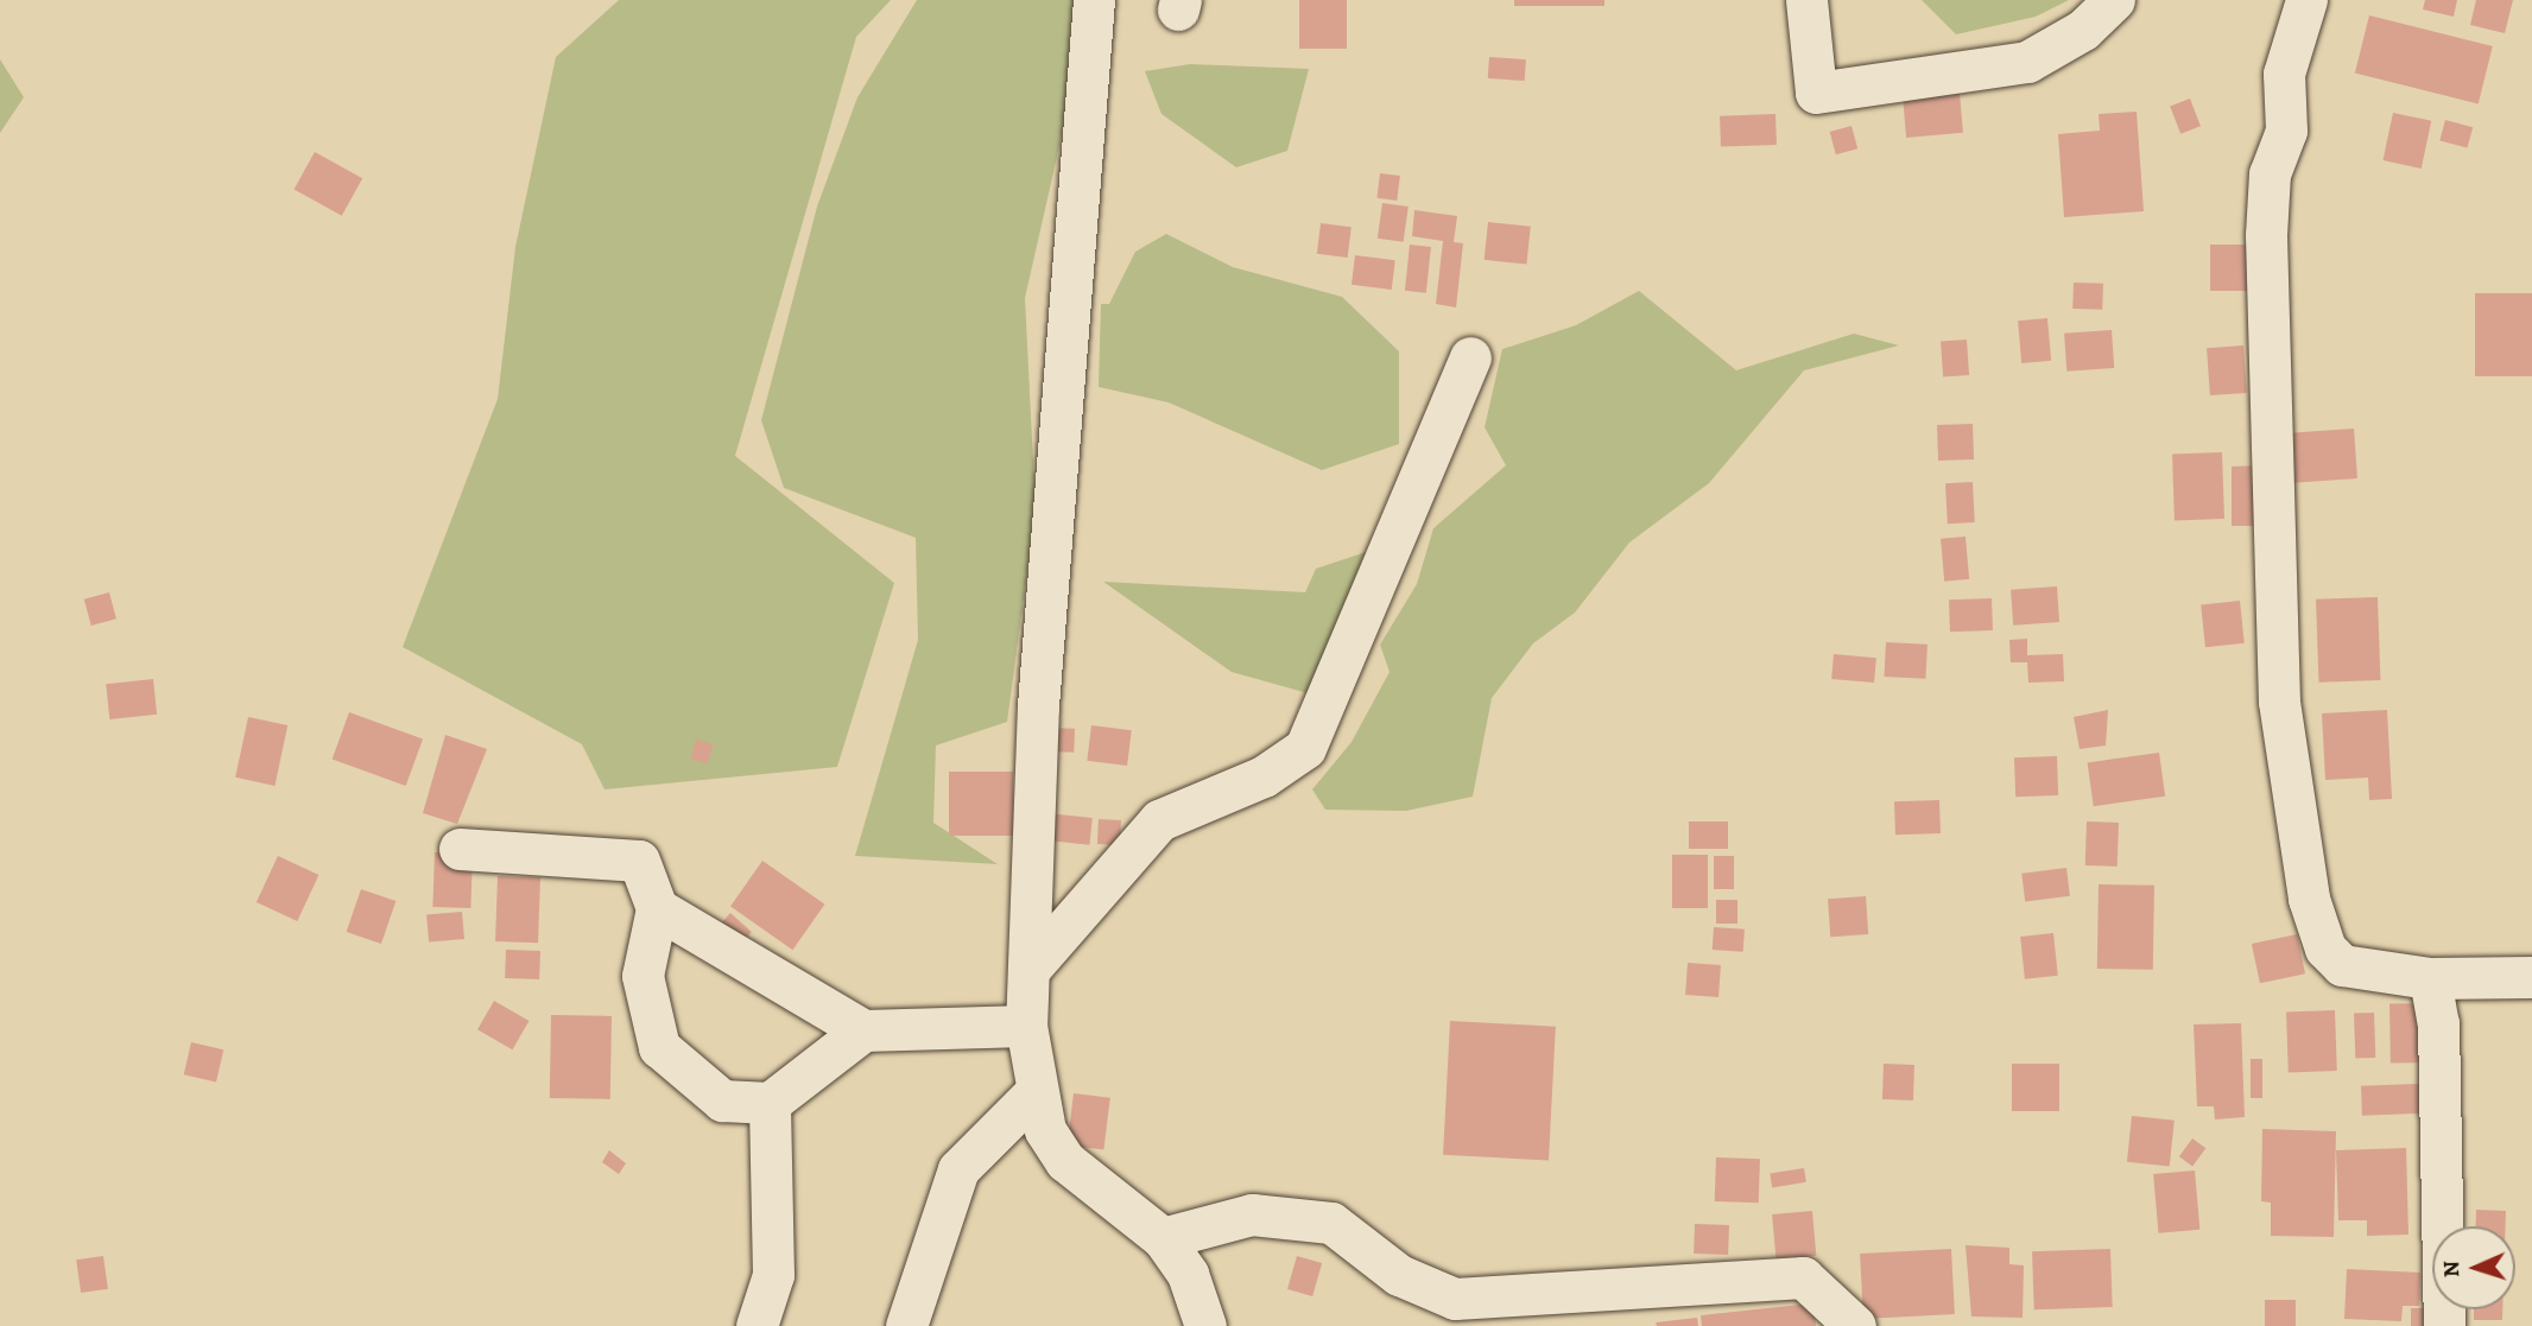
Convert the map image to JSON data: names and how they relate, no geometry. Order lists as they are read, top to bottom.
{
  "north": "left"
}
